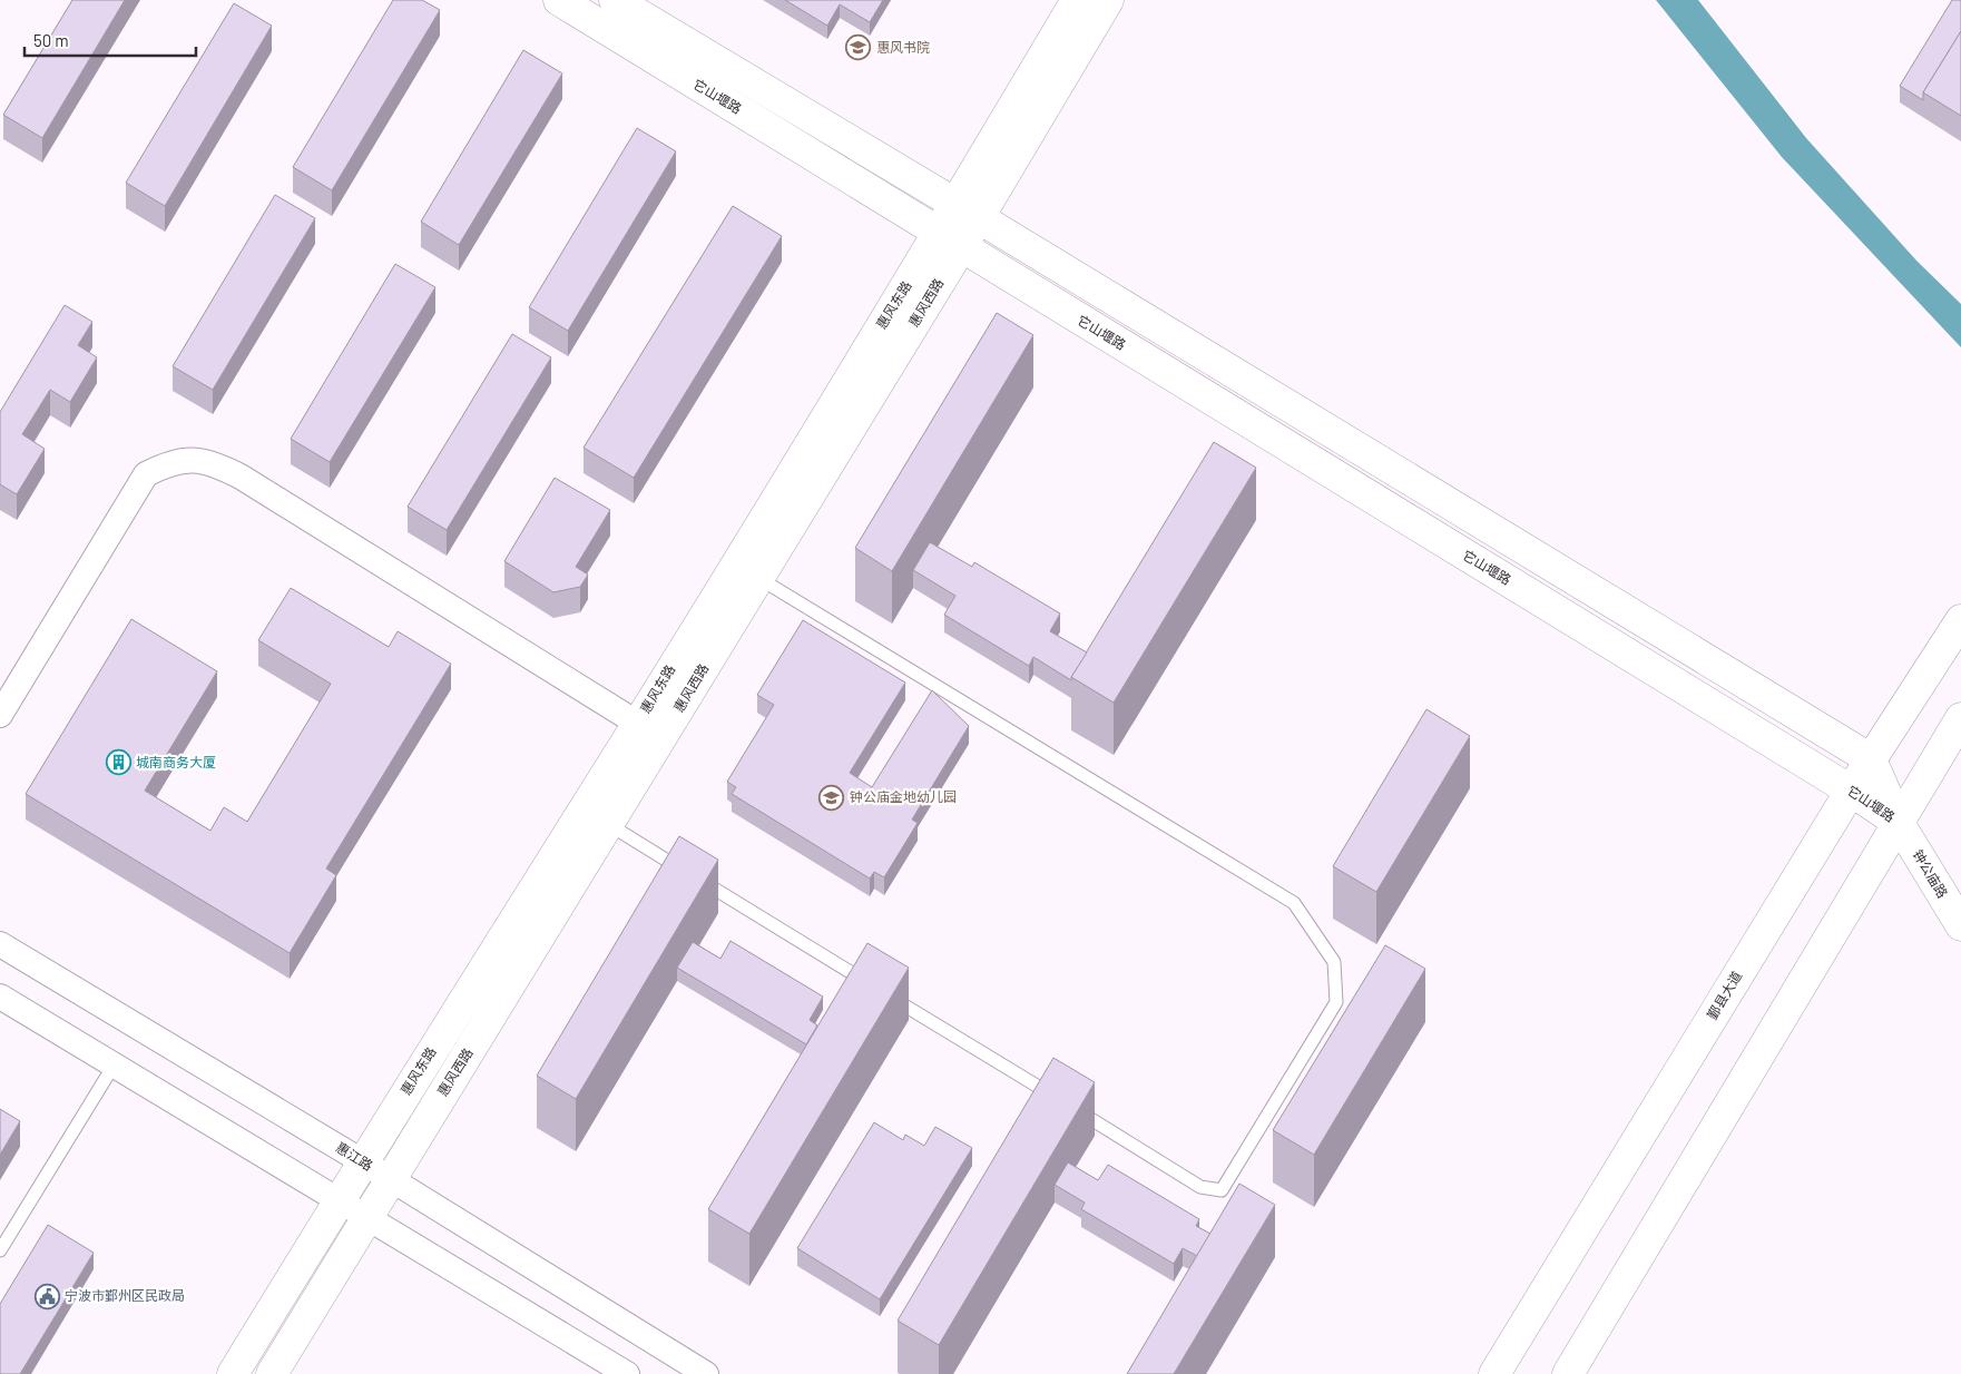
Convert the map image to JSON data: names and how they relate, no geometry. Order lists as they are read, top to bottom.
{
  "streets": {
    "street": [
      "它山堰路",
      "惠风西路",
      "惠风东路",
      "钟公庙路",
      "鄞县大道",
      "惠江路"
    ]
  },
  "crossings": [
    ["它山堰路", "惠风东路"],
    ["它山堰路", "钟公庙路"],
    ["它山堰路", "鄞县大道"],
    ["惠风西路", "惠风东路"],
    ["惠风西路", "惠江路"],
    ["惠风东路", "惠江路"]
  ],
  "places": {
    "school or university": ["惠风书院", "钟公庙金地幼儿园"],
    "building": ["城南商务大厦"],
    "public building": ["宁波市鄞州区民政局"]
  },
  "scale_bar": "50 m"
}
